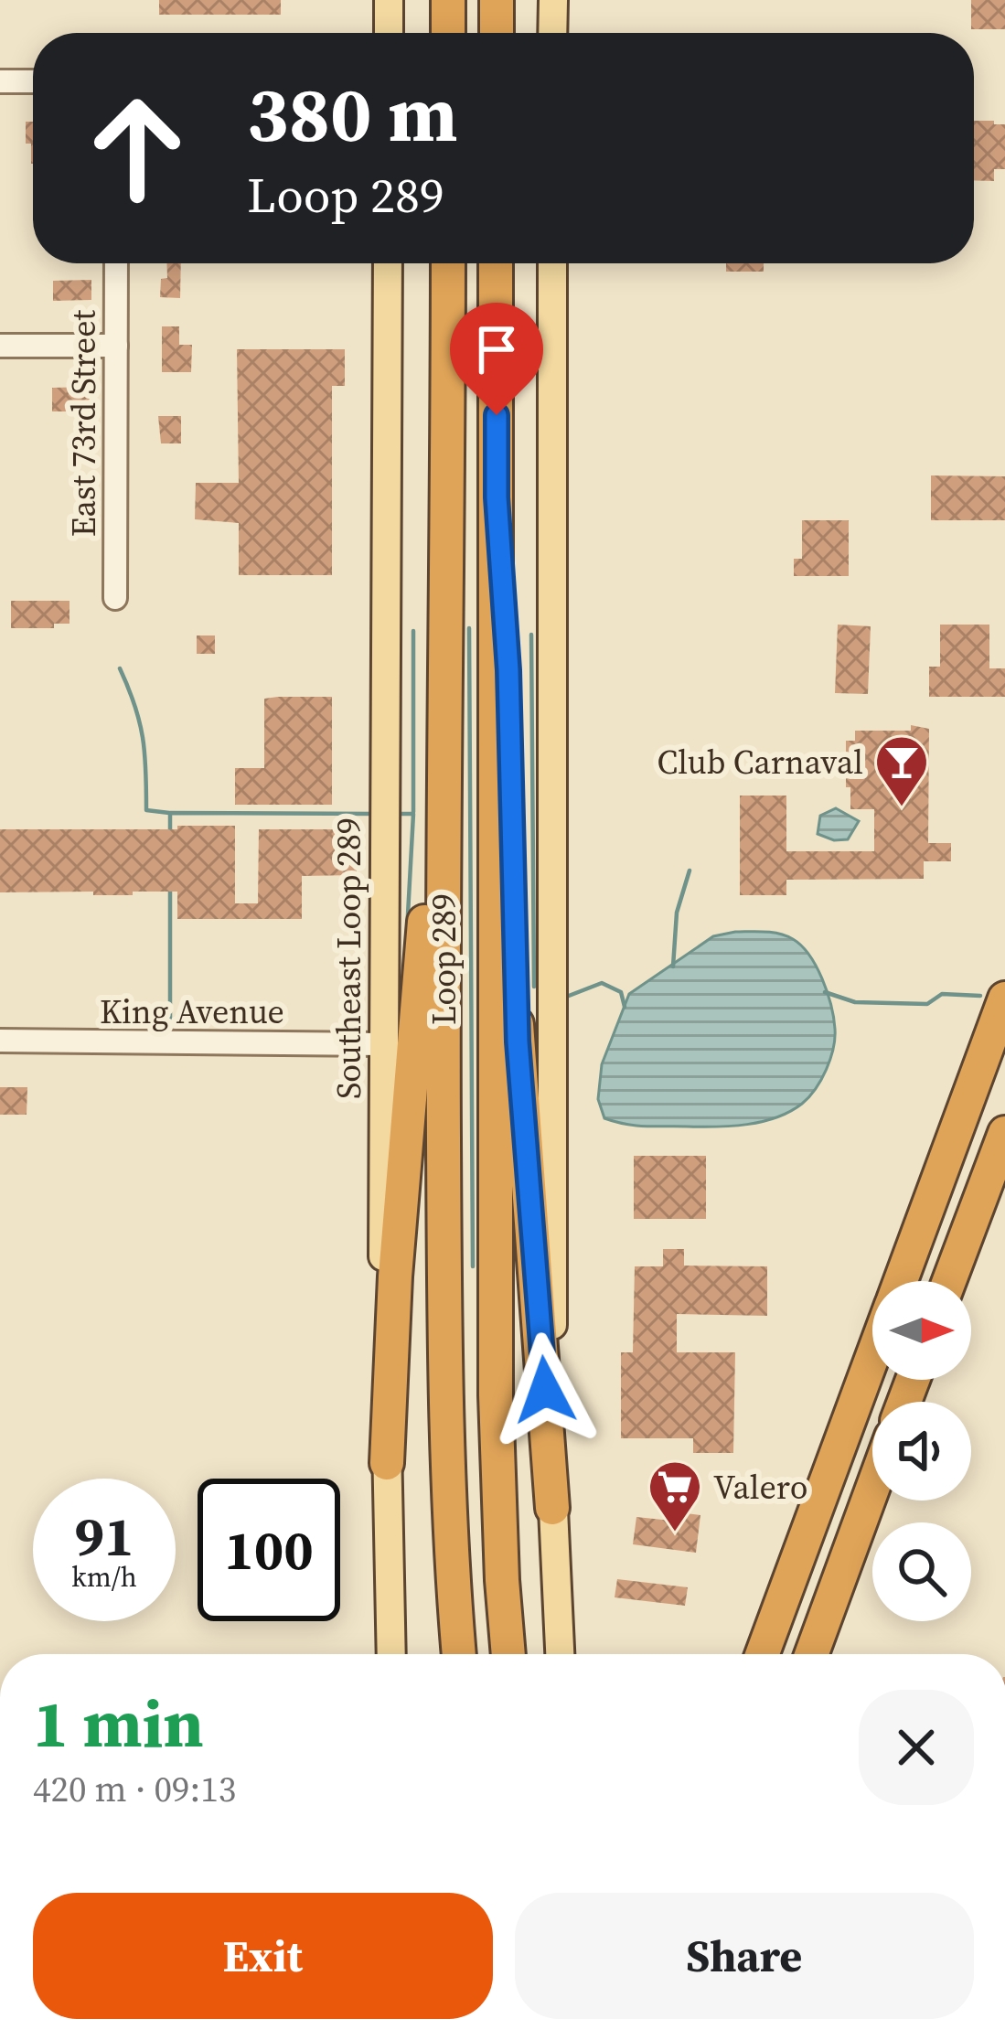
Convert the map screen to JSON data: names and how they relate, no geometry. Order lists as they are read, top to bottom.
{
  "streets": {
    "highway": ["Loop 289"],
    "main road": ["Southeast Loop 289"],
    "street": ["East 73rd Street", "King Avenue"]
  },
  "crossings": [
    ["Southeast Loop 289", "King Avenue"]
  ],
  "places": {
    "bar": ["Club Carnaval"],
    "supermarket": ["Valero"]
  },
  "north": "right",
  "page": {
    "turn": ["380 m", "Loop 289"],
    "speed": "91 km/h",
    "limit": "100",
    "heading": ["1 min", "420 m · 09:13"],
    "buttons": ["Exit", "Share"]
  }
}
